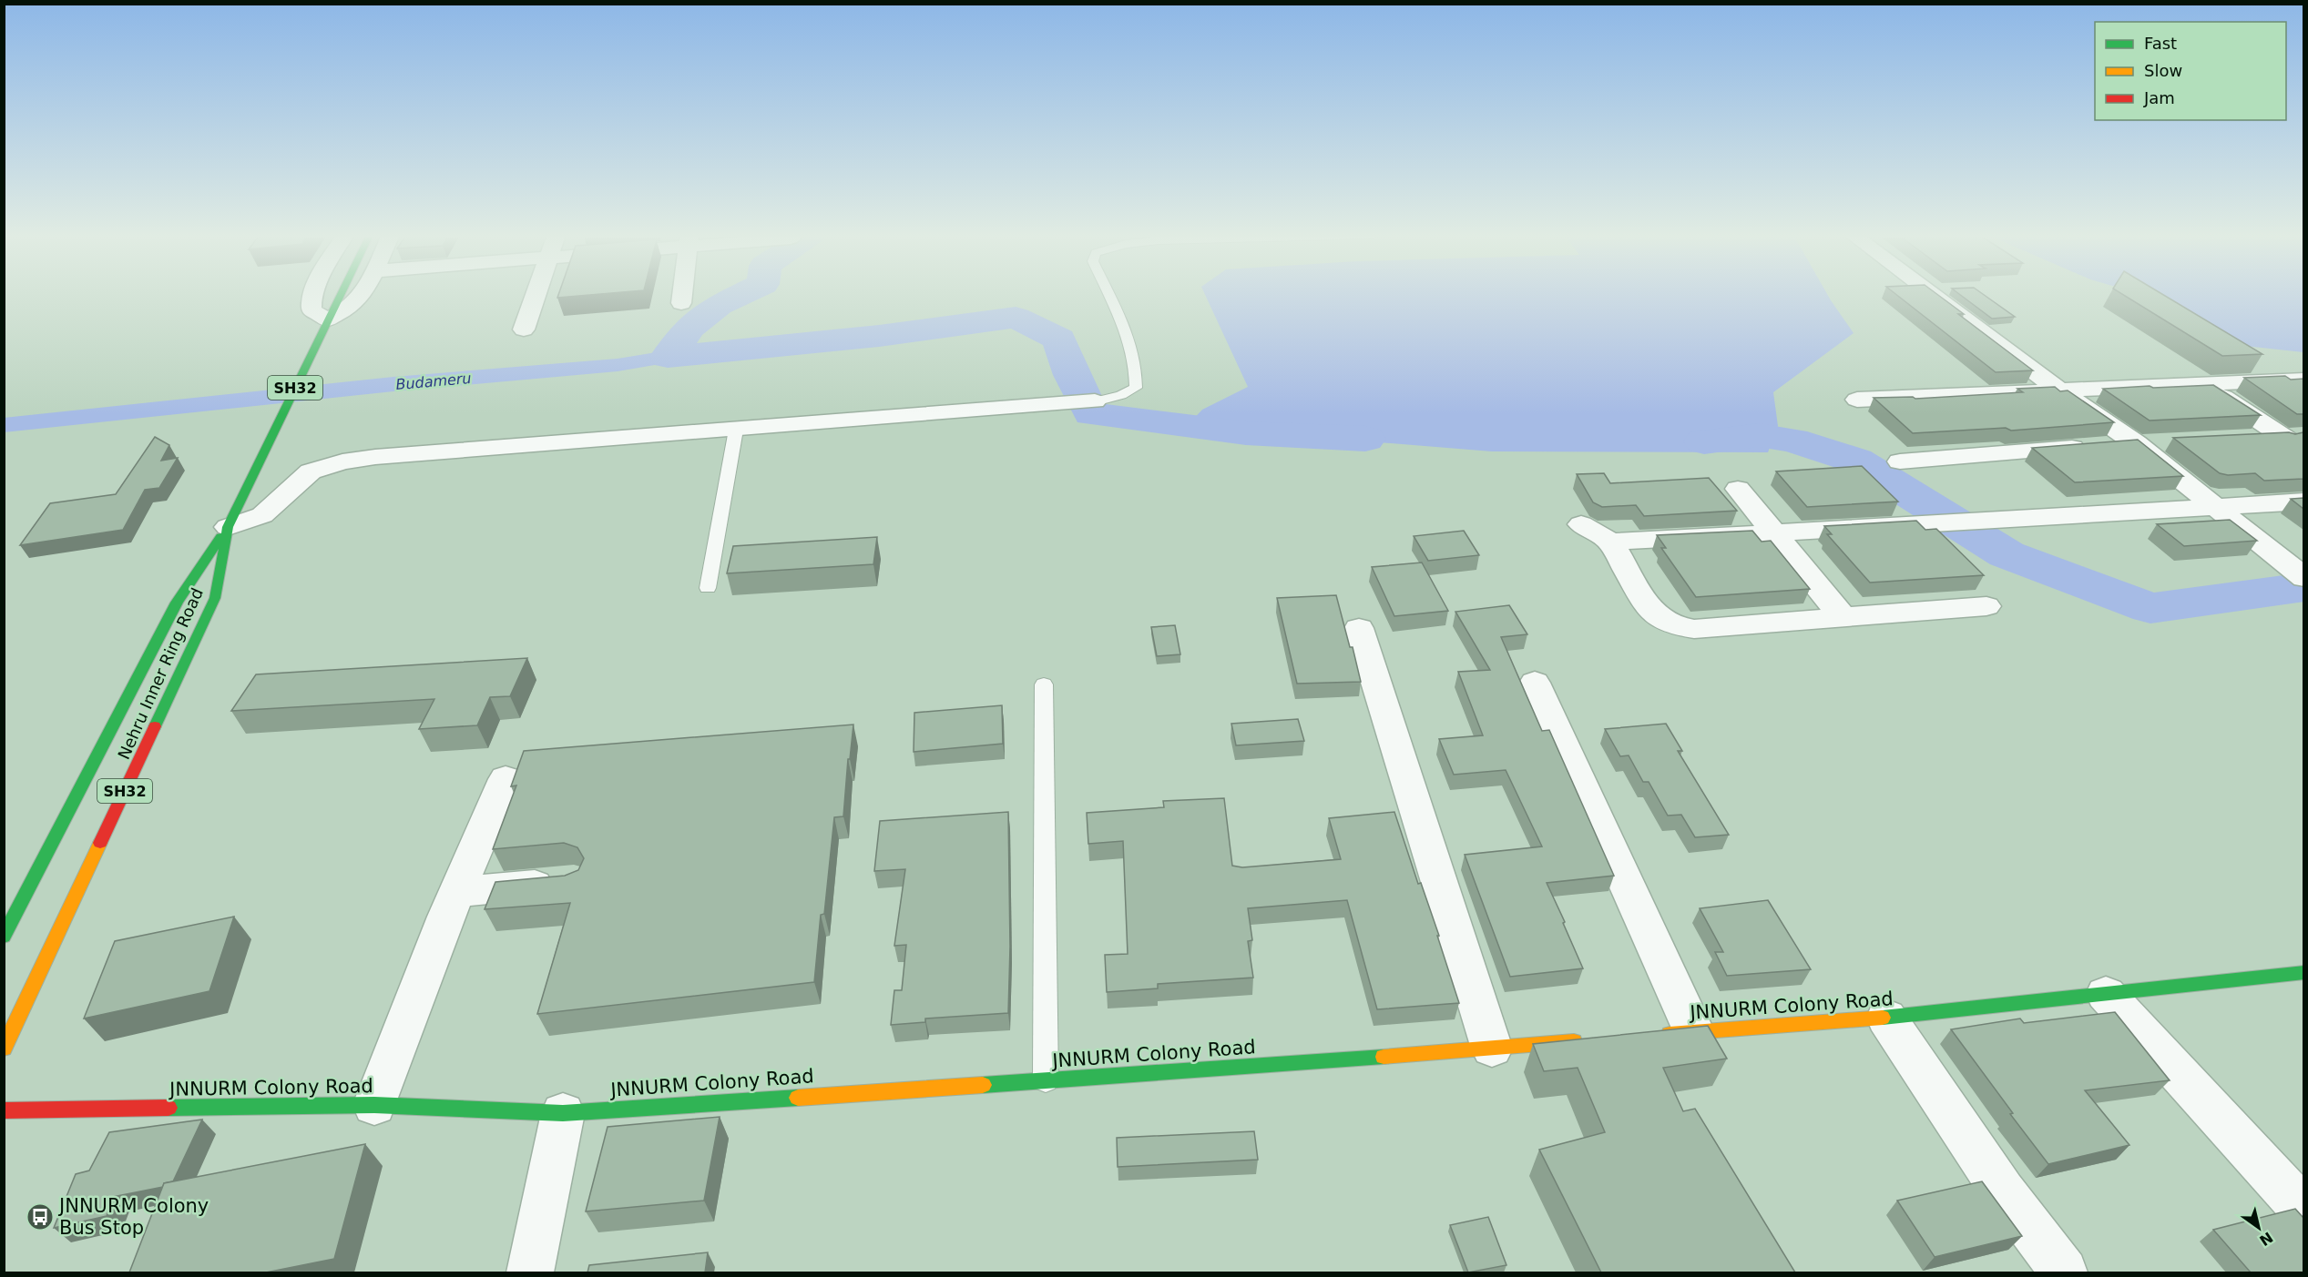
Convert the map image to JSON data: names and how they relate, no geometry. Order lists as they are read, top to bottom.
{
  "streets": {
    "main road": ["SH32", "Nehru Inner Ring Road", "JNNURM Colony Road"]
  },
  "crossings": [
    ["SH32", "Nehru Inner Ring Road"]
  ],
  "water": ["Budameru"],
  "places": {
    "bus stop": ["JNNURM Colony Bus Stop"]
  },
  "legend": ["Fast", "Slow", "Jam"],
  "north": "bottom right"
}
